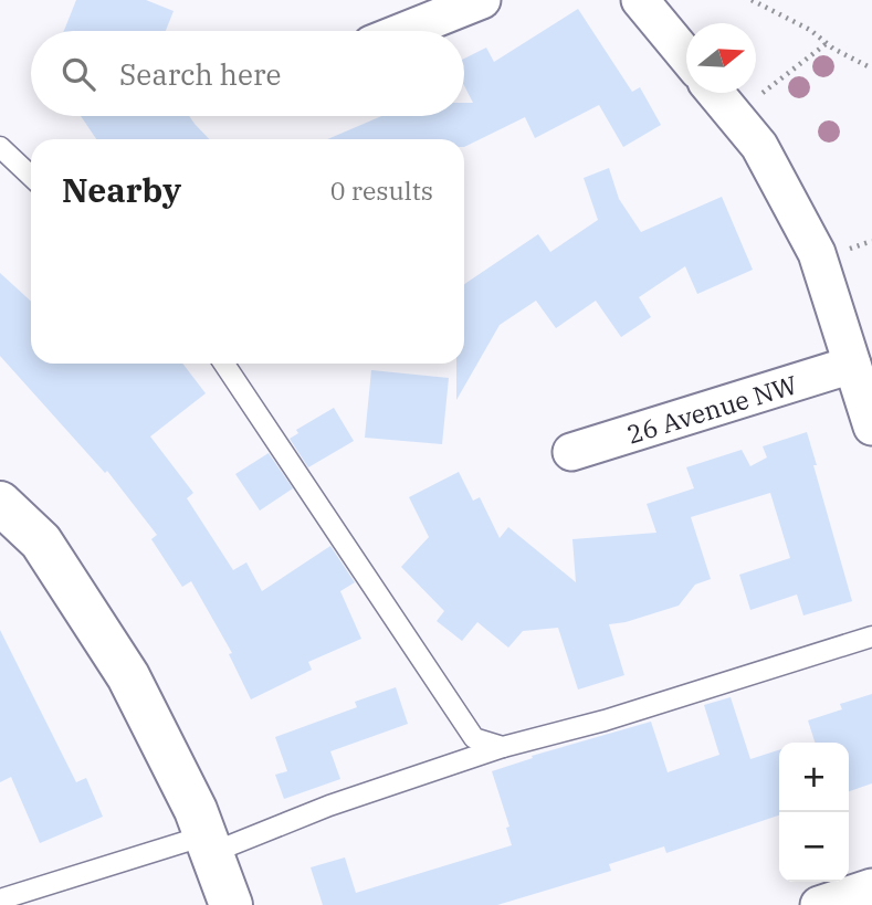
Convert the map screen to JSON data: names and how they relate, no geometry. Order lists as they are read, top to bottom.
{
  "streets": {
    "street": ["26 Avenue NW"]
  },
  "north": "right",
  "page": {
    "search": "Search here",
    "heading": ["Nearby", "0 results"],
    "map_buttons": ["+", "−"]
  }
}
